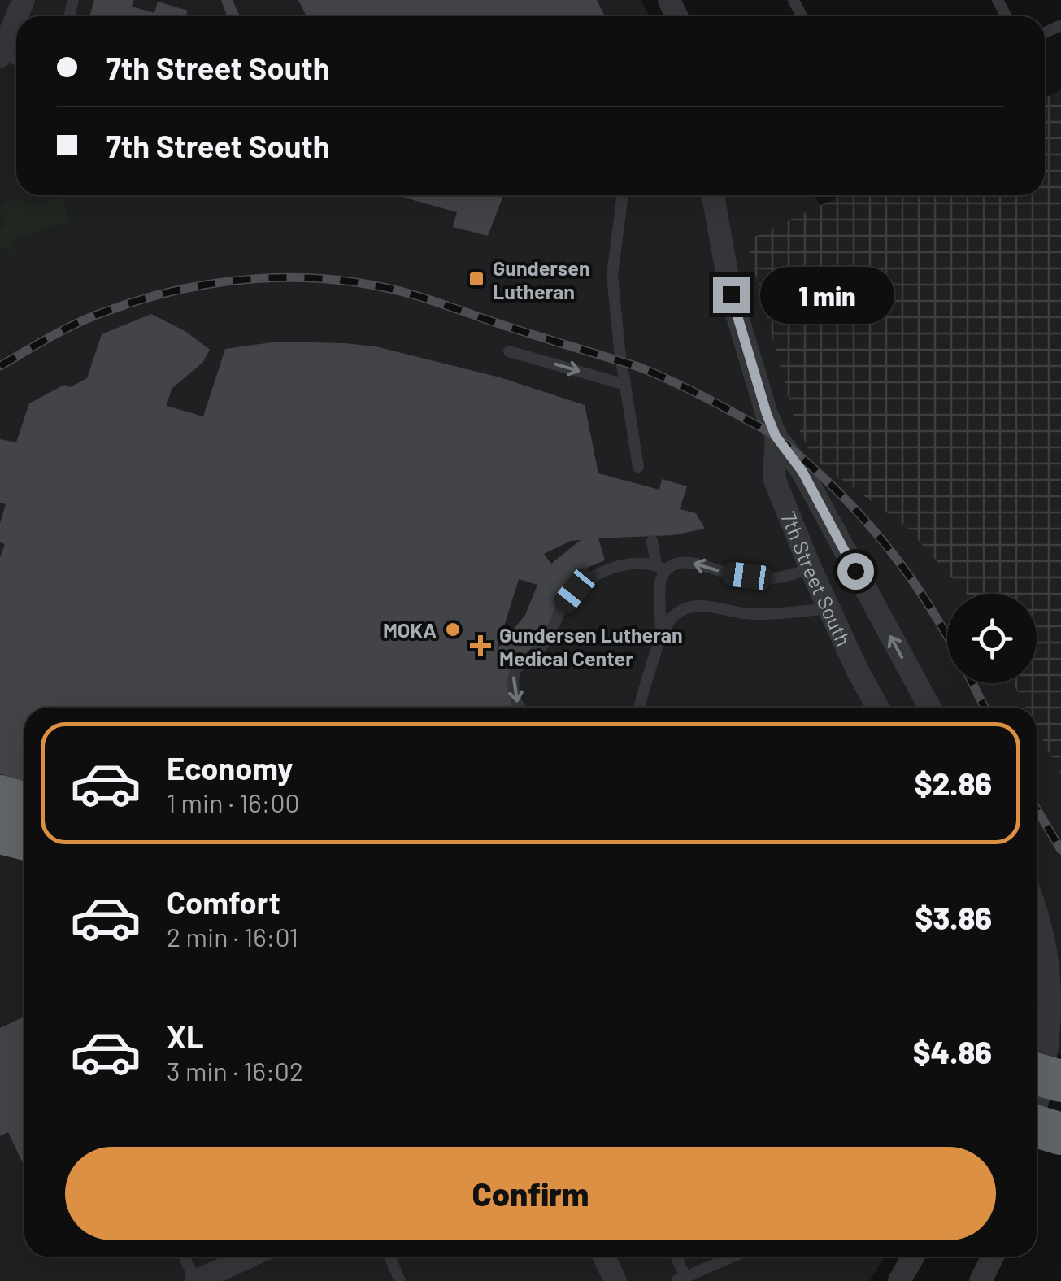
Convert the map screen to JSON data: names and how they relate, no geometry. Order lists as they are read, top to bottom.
{
  "streets": {
    "street": ["7th Street South"]
  },
  "places": {
    "transit": ["Gundersen Lutheran"],
    "other": ["MOKA"],
    "health": ["Gundersen Lutheran Medical Center"]
  },
  "page": {
    "banner": ["7th Street South", "7th Street South"],
    "bubble": "1 min",
    "list": [
      {
        "name": "Economy",
        "note": "1 min · 16:00",
        "value": "$2.86"
      },
      {
        "name": "Comfort",
        "note": "2 min · 16:01",
        "value": "$3.86"
      },
      {
        "name": "XL",
        "note": "3 min · 16:02",
        "value": "$4.86"
      }
    ],
    "buttons": "Confirm"
  }
}
